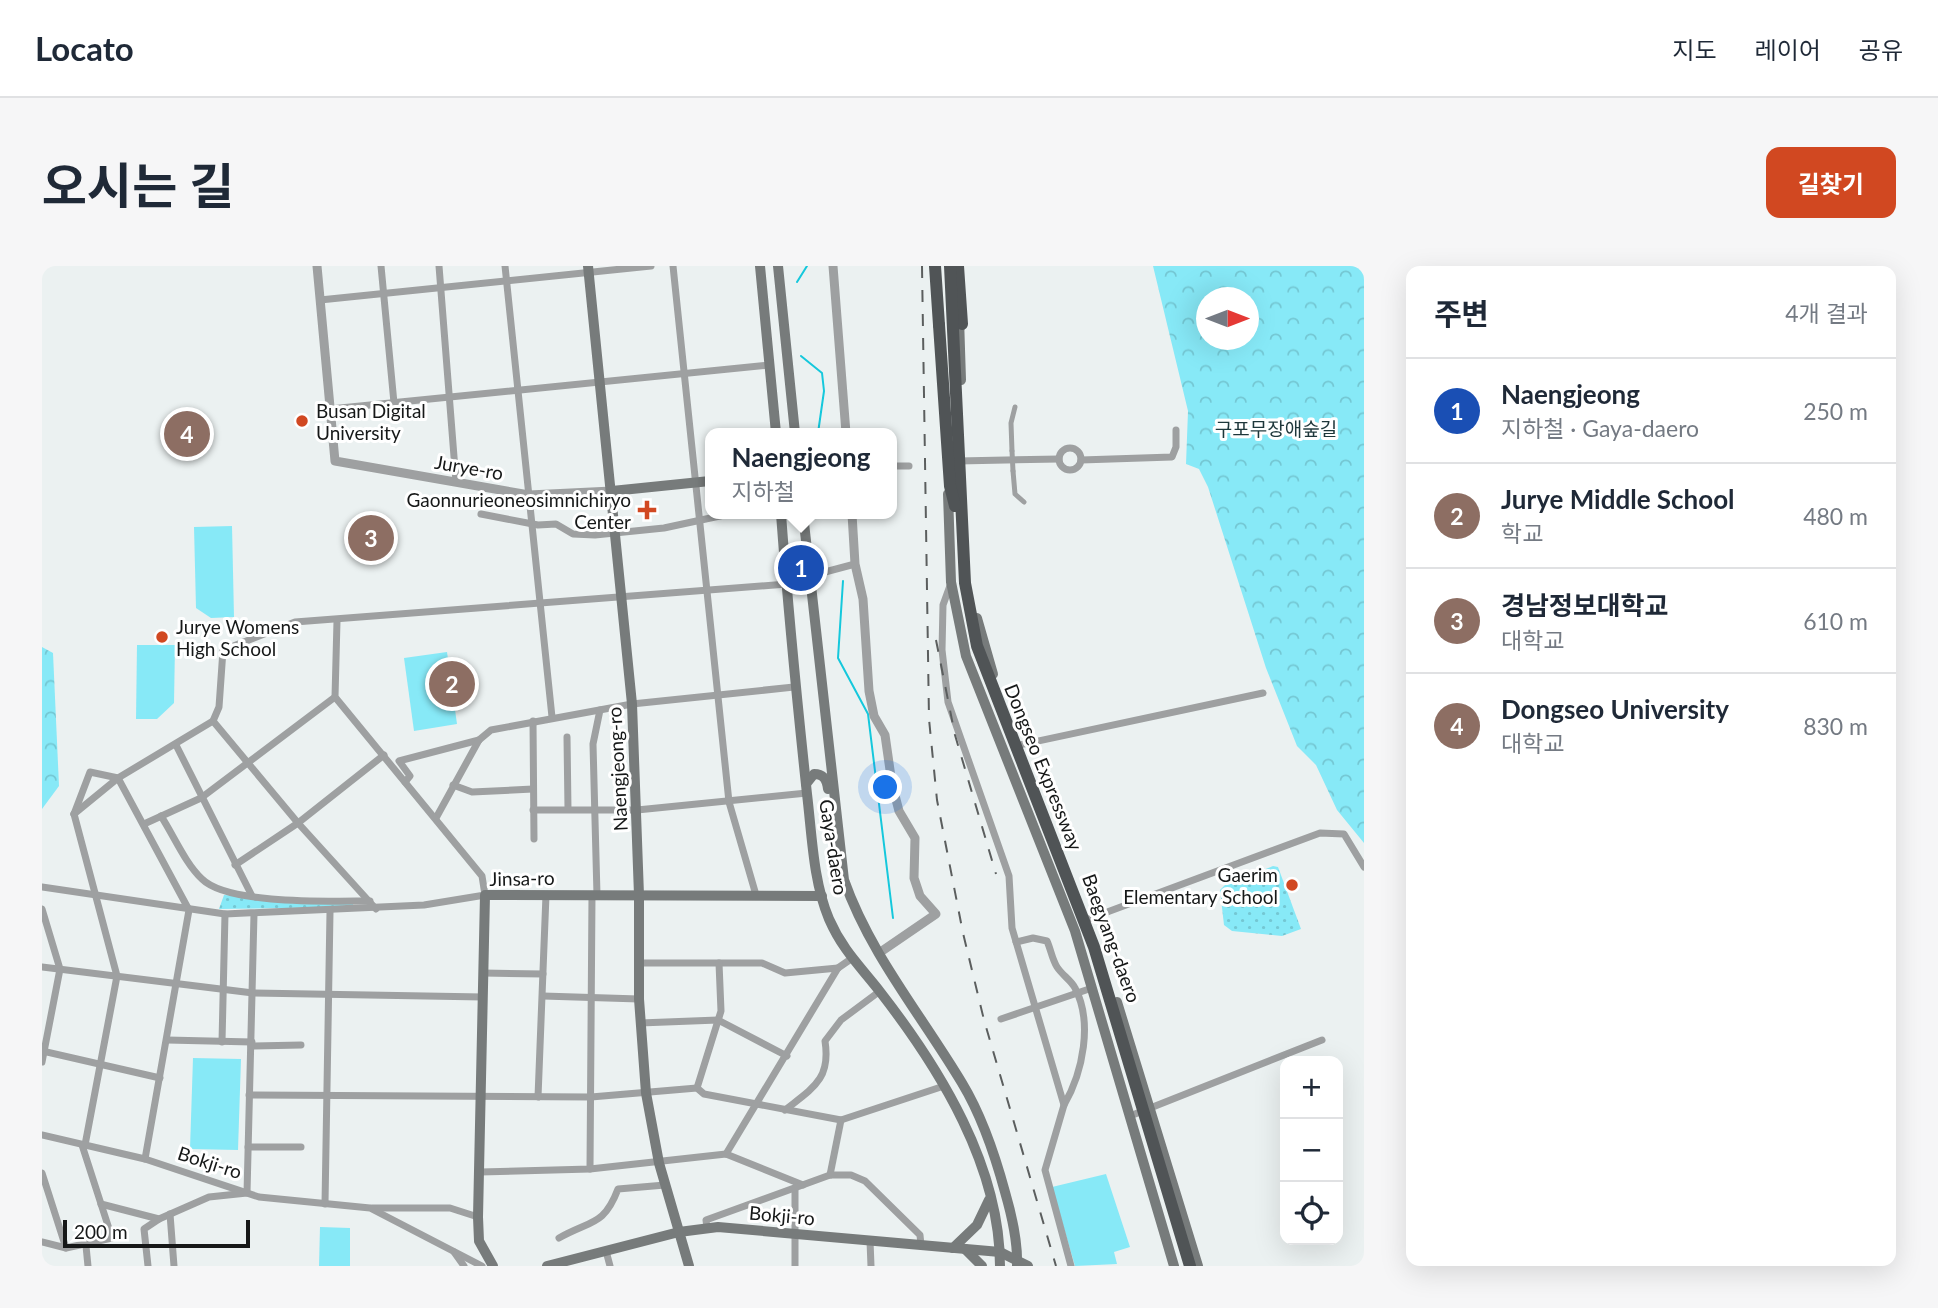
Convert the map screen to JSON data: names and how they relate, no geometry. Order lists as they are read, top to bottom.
{
  "streets": {
    "highway": ["Dongseo Expressway"],
    "main road": [
      "Jurye-ro",
      "Naengjeong-ro",
      "Gaya-daero",
      "Jinsa-ro",
      "Baegyang-daero",
      "Bokji-ro"
    ]
  },
  "crossings": [
    ["Jurye-ro", "Naengjeong-ro"],
    ["Dongseo Expressway", "Baegyang-daero"],
    ["Naengjeong-ro", "Jinsa-ro"],
    ["Naengjeong-ro", "Bokji-ro"],
    ["Gaya-daero", "Jinsa-ro"],
    ["Gaya-daero", "Bokji-ro"]
  ],
  "parks": ["구포무장애숲길"],
  "places": {
    "other": ["Busan Digital University", "Jurye Womens High School", "Gaerim Elementary School"],
    "health": ["Gaonnurieoneosimnichiryo Center"]
  },
  "scale_bar": "200 m",
  "north": "right",
  "page": {
    "header": "Locato",
    "nav": ["지도", "레이어", "공유"],
    "title": "오시는 길",
    "buttons": "길찾기",
    "heading": ["주변", "4개 결과"],
    "list": [
      {
        "mark": "1",
        "name": "Naengjeong",
        "note": "지하철 · Gaya-daero",
        "value": "250 m"
      },
      {
        "mark": "2",
        "name": "Jurye Middle School",
        "note": "학교",
        "value": "480 m"
      },
      {
        "mark": "3",
        "name": "경남정보대학교",
        "note": "대학교",
        "value": "610 m"
      },
      {
        "mark": "4",
        "name": "Dongseo University",
        "note": "대학교",
        "value": "830 m"
      }
    ],
    "pins": [
      "4",
      "3",
      "1",
      "2"
    ],
    "popup": ["Naengjeong", "지하철"],
    "map_buttons": ["+", "−"],
    "scale": "200 m"
  }
}
